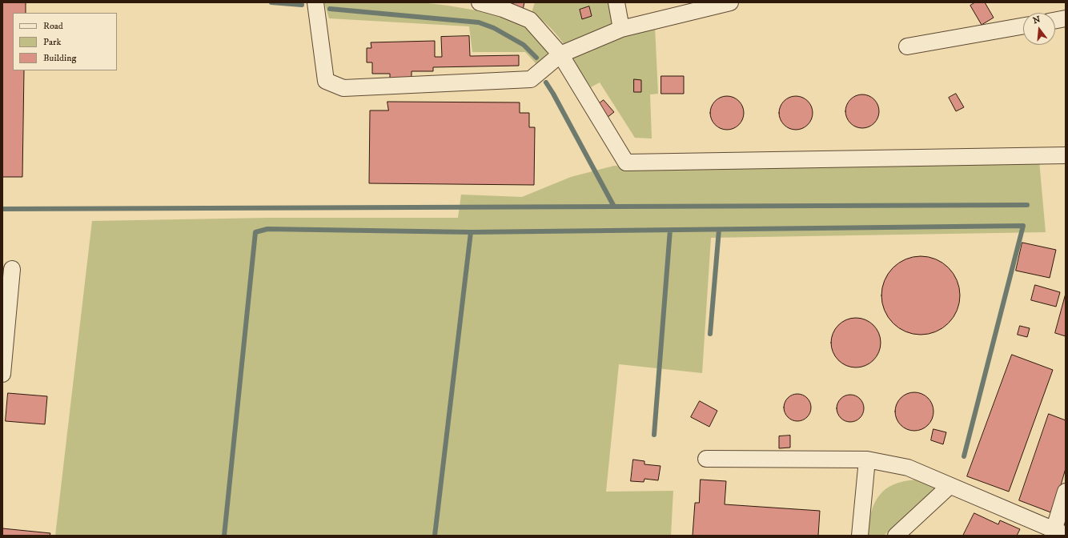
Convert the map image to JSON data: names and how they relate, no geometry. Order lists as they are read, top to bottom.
{
  "legend": ["Road", "Park", "Building"],
  "north": "top"
}
